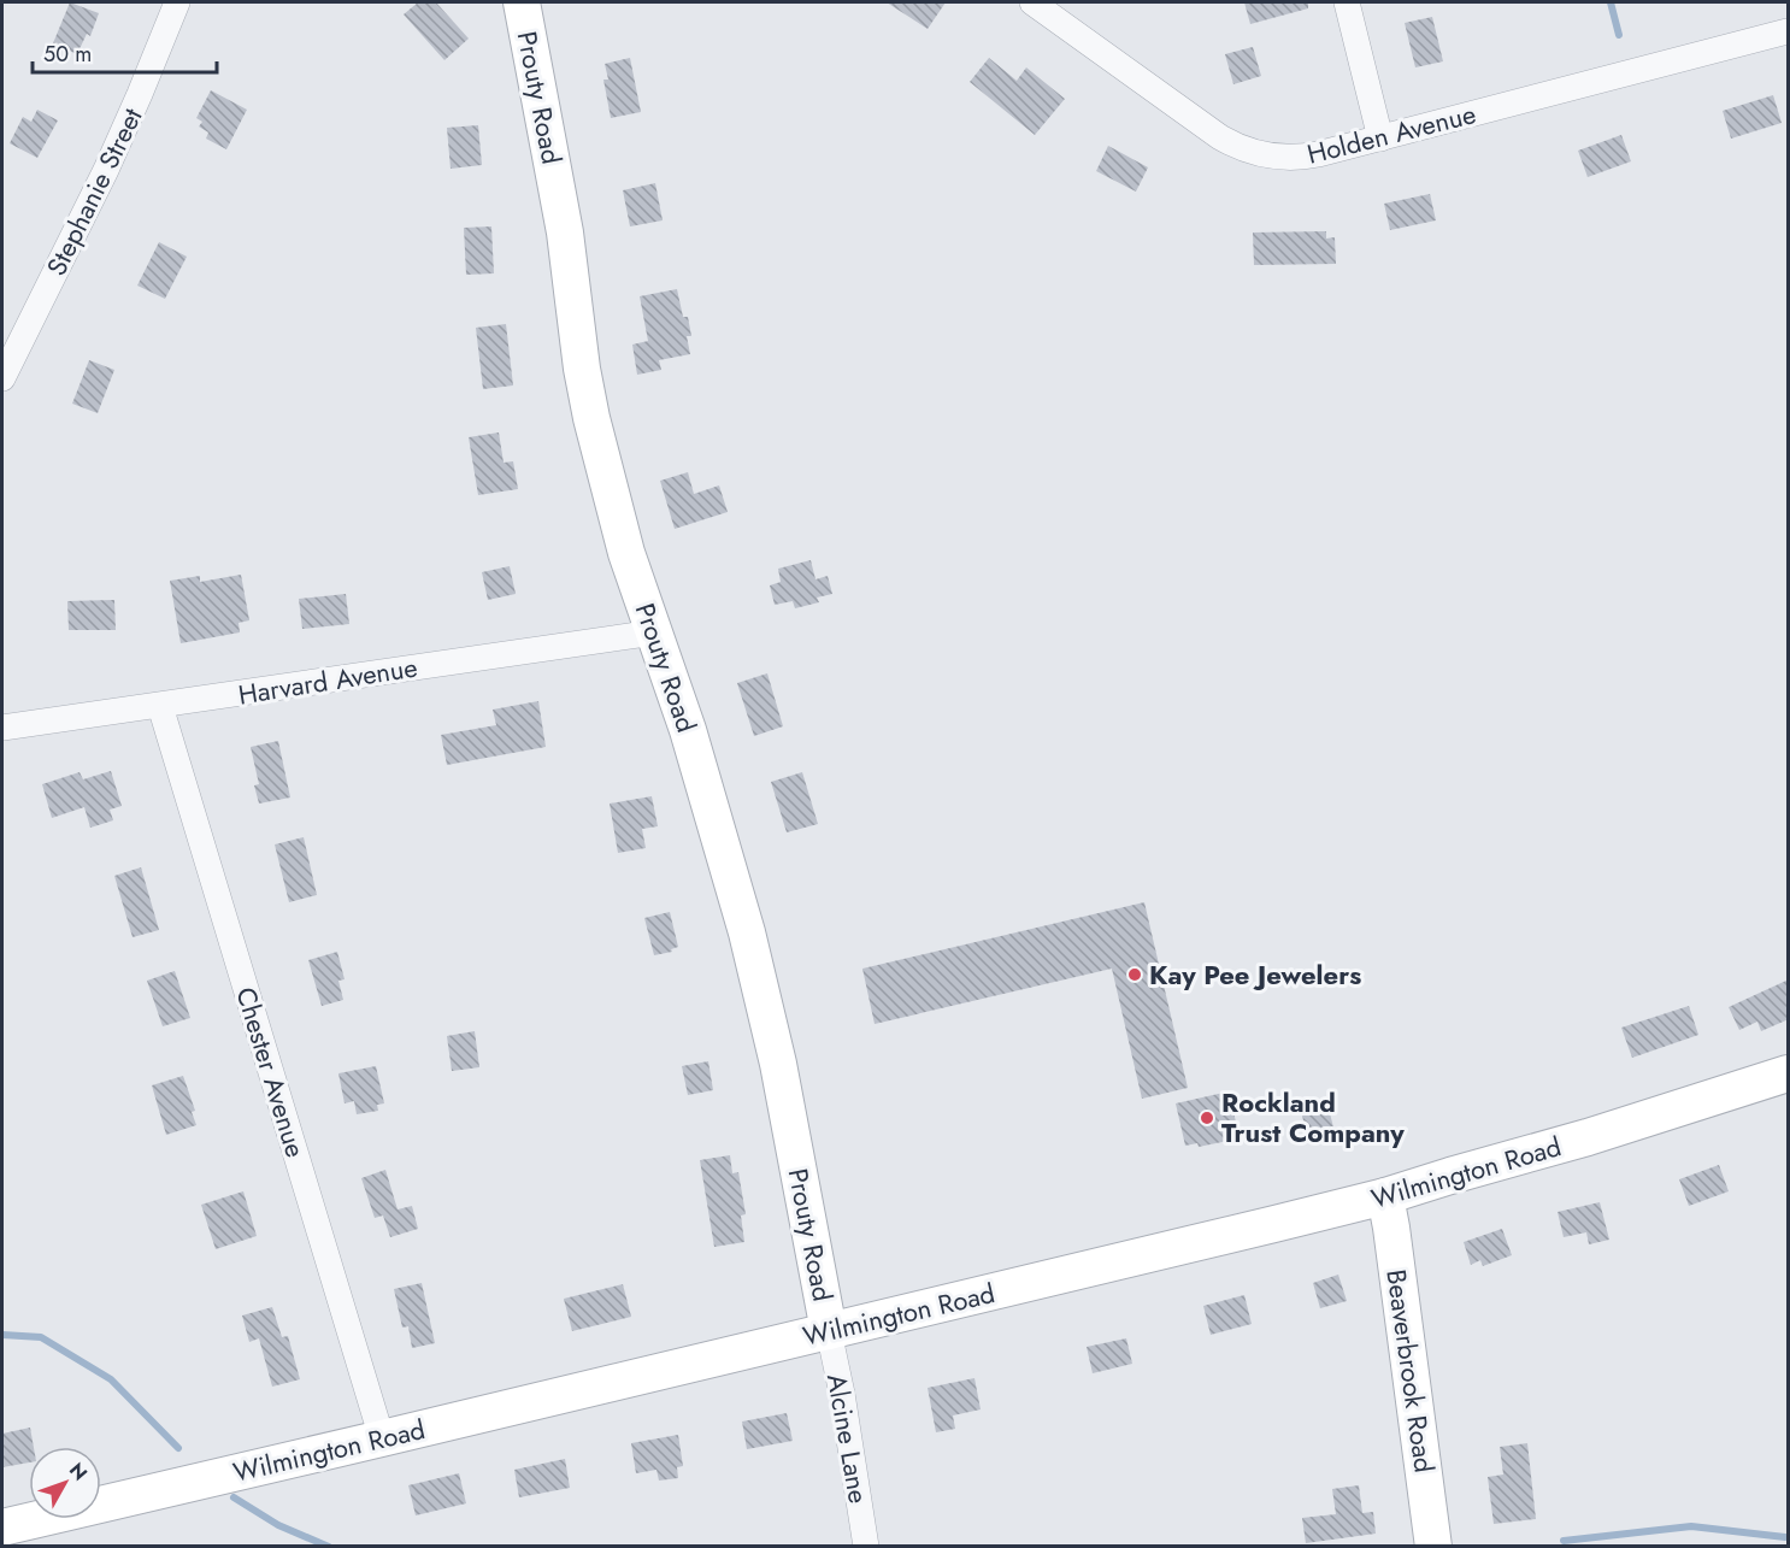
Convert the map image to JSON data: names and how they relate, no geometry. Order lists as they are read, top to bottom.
{
  "streets": {
    "main road": ["Prouty Road", "Wilmington Road", "Beaverbrook Road"],
    "street": [
      "Holden Avenue",
      "Stephanie Street",
      "Harvard Avenue",
      "Chester Avenue",
      "Alcine Lane"
    ]
  },
  "crossings": [
    ["Prouty Road", "Harvard Avenue"],
    ["Prouty Road", "Wilmington Road"],
    ["Prouty Road", "Alcine Lane"],
    ["Harvard Avenue", "Chester Avenue"],
    ["Chester Avenue", "Wilmington Road"],
    ["Wilmington Road", "Beaverbrook Road"],
    ["Wilmington Road", "Alcine Lane"]
  ],
  "places": ["Kay Pee Jewelers", "Rockland Trust Company"],
  "scale_bar": "50 m",
  "north": "top right"
}
